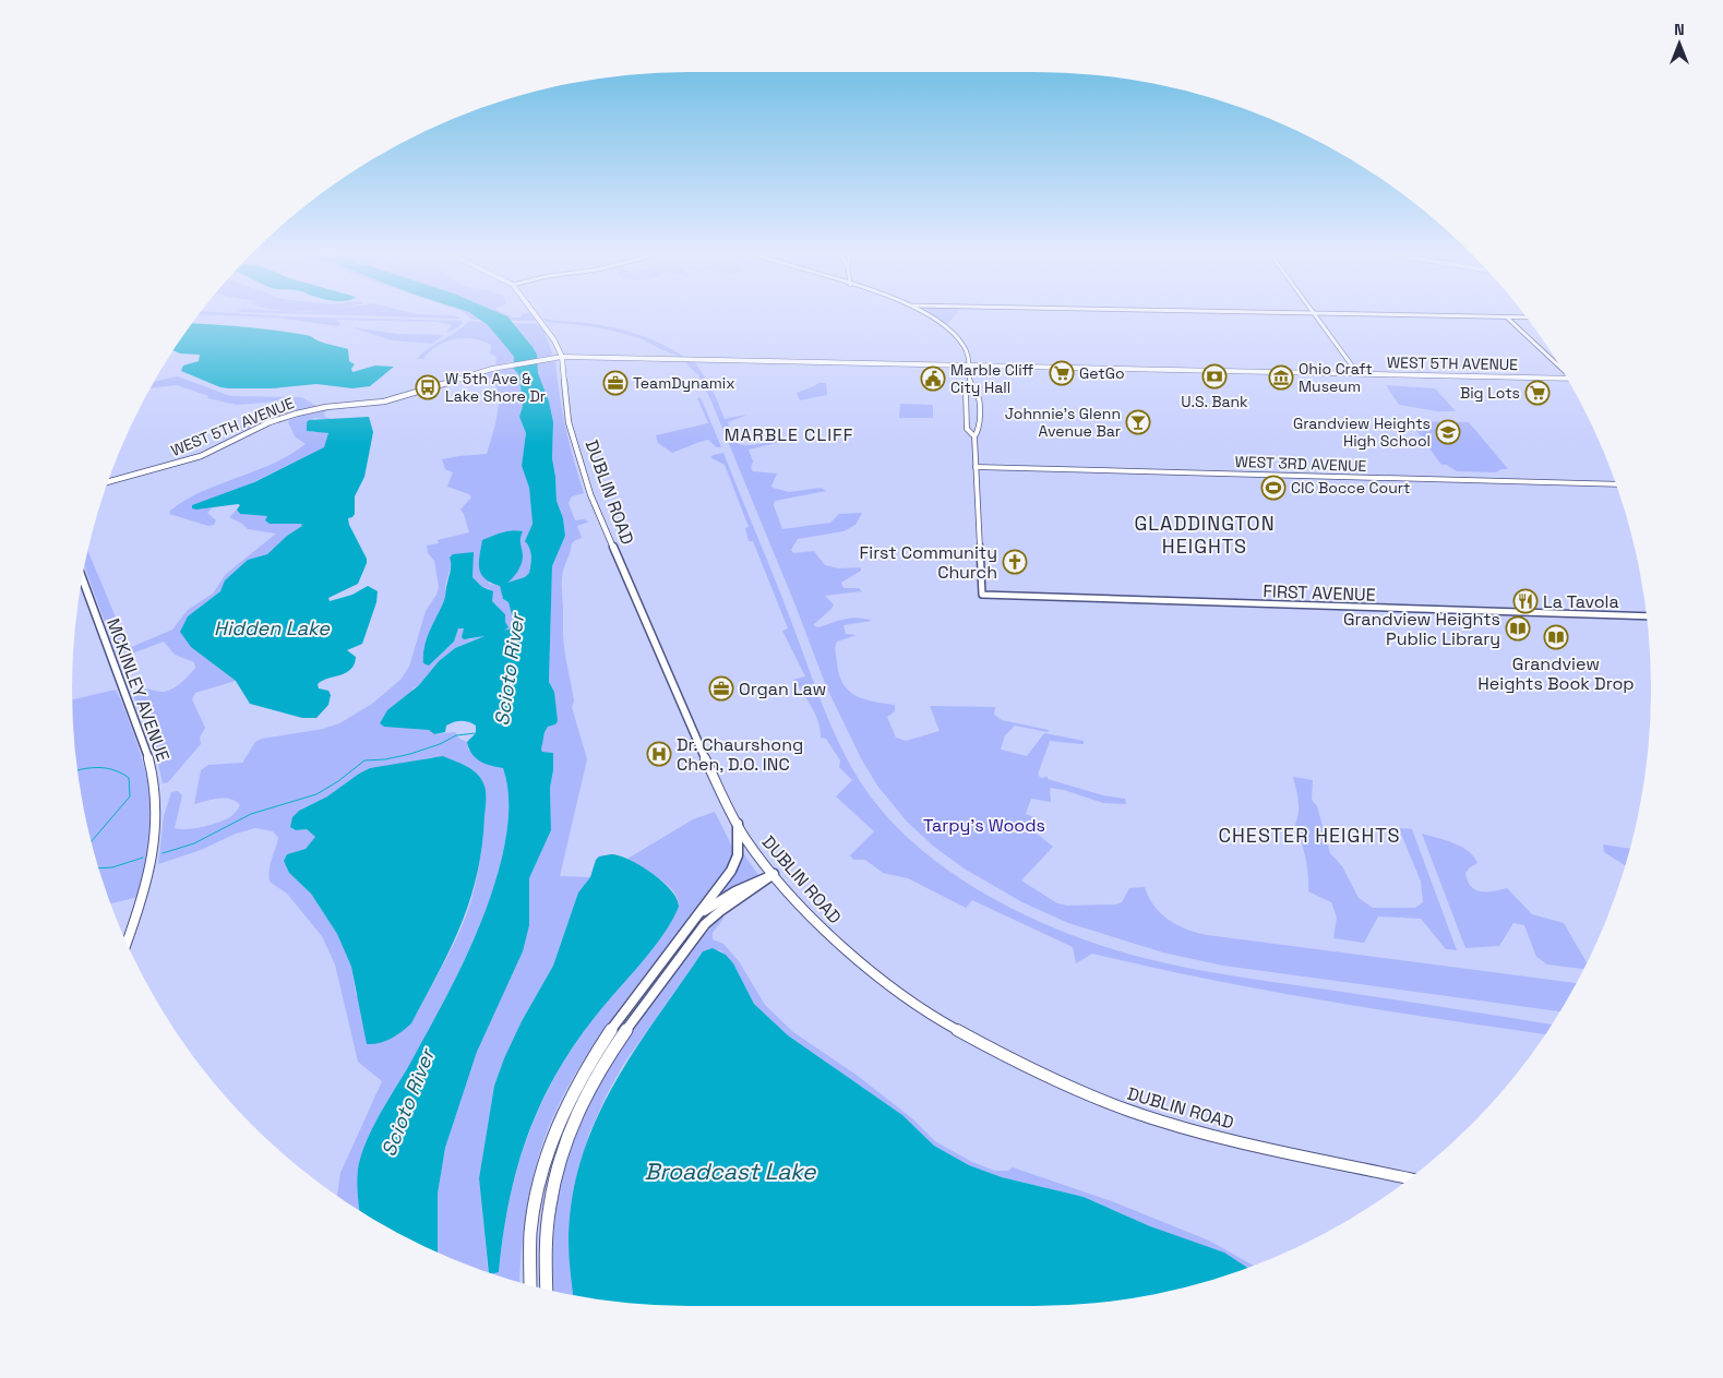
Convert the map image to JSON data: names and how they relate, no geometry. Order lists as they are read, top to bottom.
{
  "streets": {
    "main road": ["WEST 5TH AVENUE", "DUBLIN ROAD", "MCKINLEY AVENUE"],
    "street": ["WEST 3RD AVENUE", "FIRST AVENUE"]
  },
  "crossings": [
    ["WEST 5TH AVENUE", "DUBLIN ROAD"],
    ["WEST 3RD AVENUE", "FIRST AVENUE"]
  ],
  "districts": ["MARBLE CLIFF", "GLADDINGTON HEIGHTS", "CHESTER HEIGHTS"],
  "water": ["Hidden Lake", "Scioto River", "Broadcast Lake"],
  "parks": ["Tarpy's Woods"],
  "places": {
    "supermarket": ["GetGo", "Big Lots"],
    "bank": ["U.S. Bank"],
    "museum": ["Ohio Craft Museum"],
    "public building": ["Marble Cliff City Hall"],
    "office": ["TeamDynamix", "Organ Law"],
    "bus stop": ["W 5th Ave & Lake Shore Dr"],
    "bar": ["Johnnie's Glenn Avenue Bar"],
    "school or university": ["Grandview Heights High School"],
    "sports": ["CIC Bocce Court"],
    "church": ["First Community Church"],
    "restaurant": ["La Tavola"],
    "library": ["Grandview Heights Public Library", "Grandview Heights Book Drop"],
    "hospital": ["Dr. Chaurshong Chen, D.O. INC"]
  },
  "north": "top"
}
